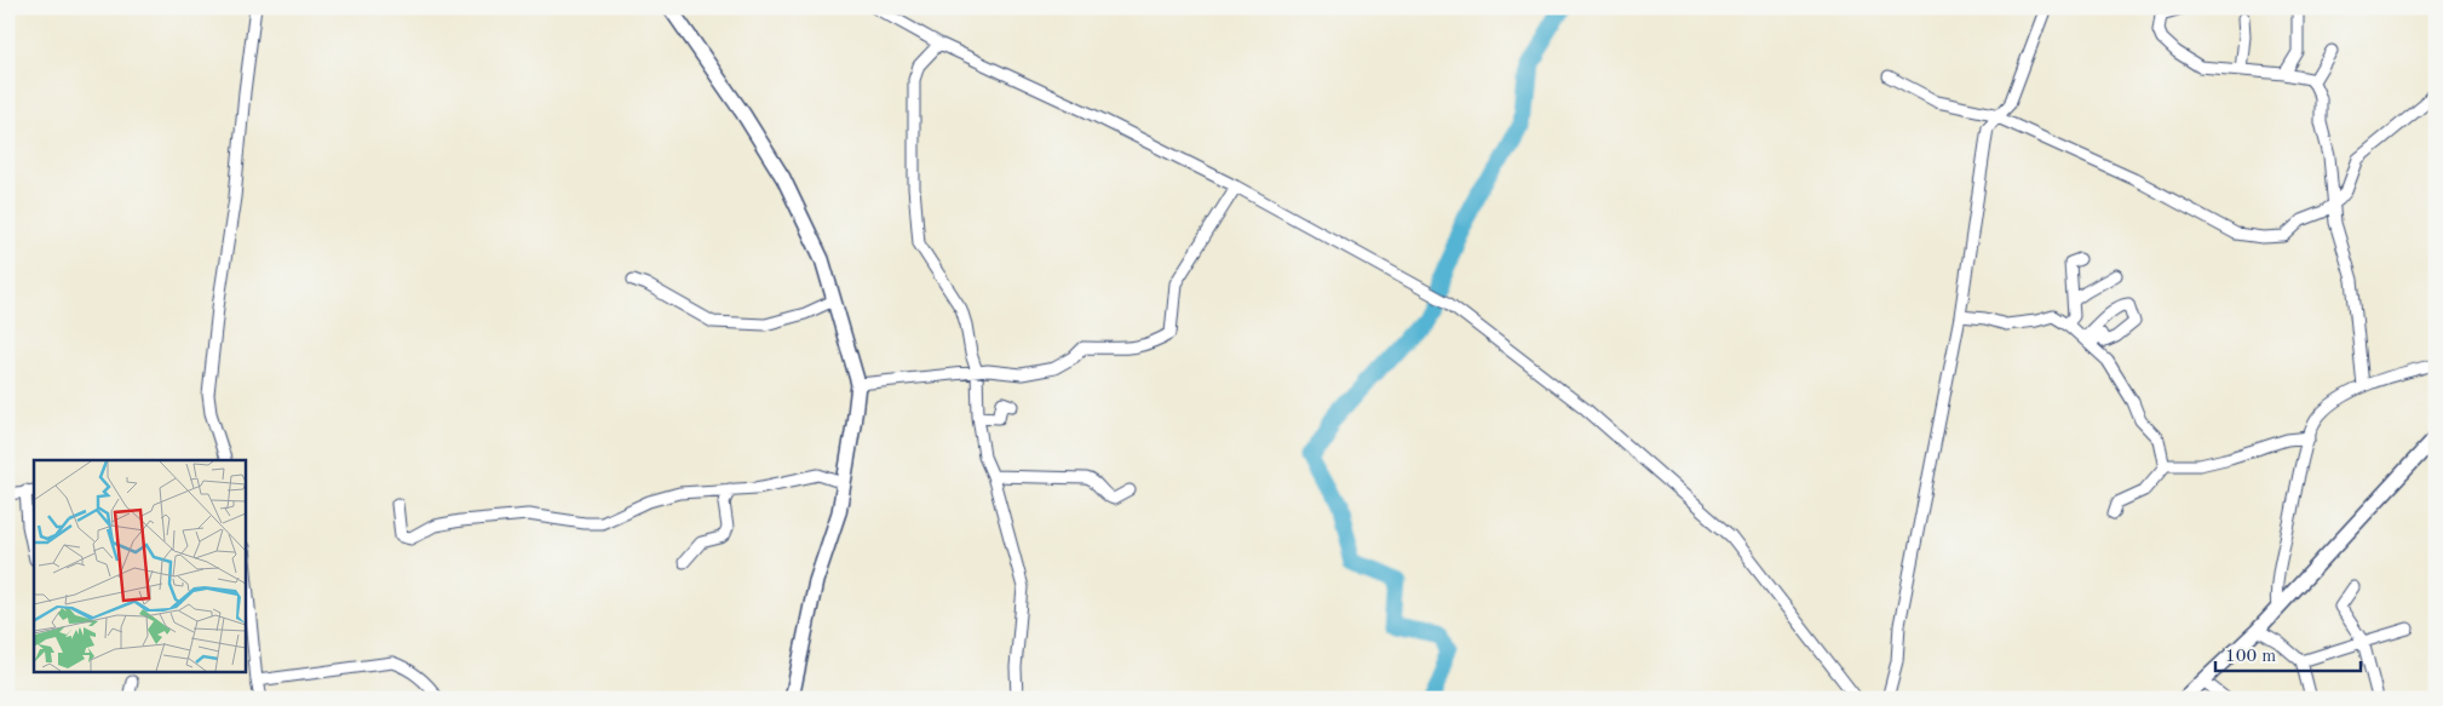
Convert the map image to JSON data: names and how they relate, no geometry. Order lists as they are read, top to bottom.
{
  "scale_bar": "100 m"
}
